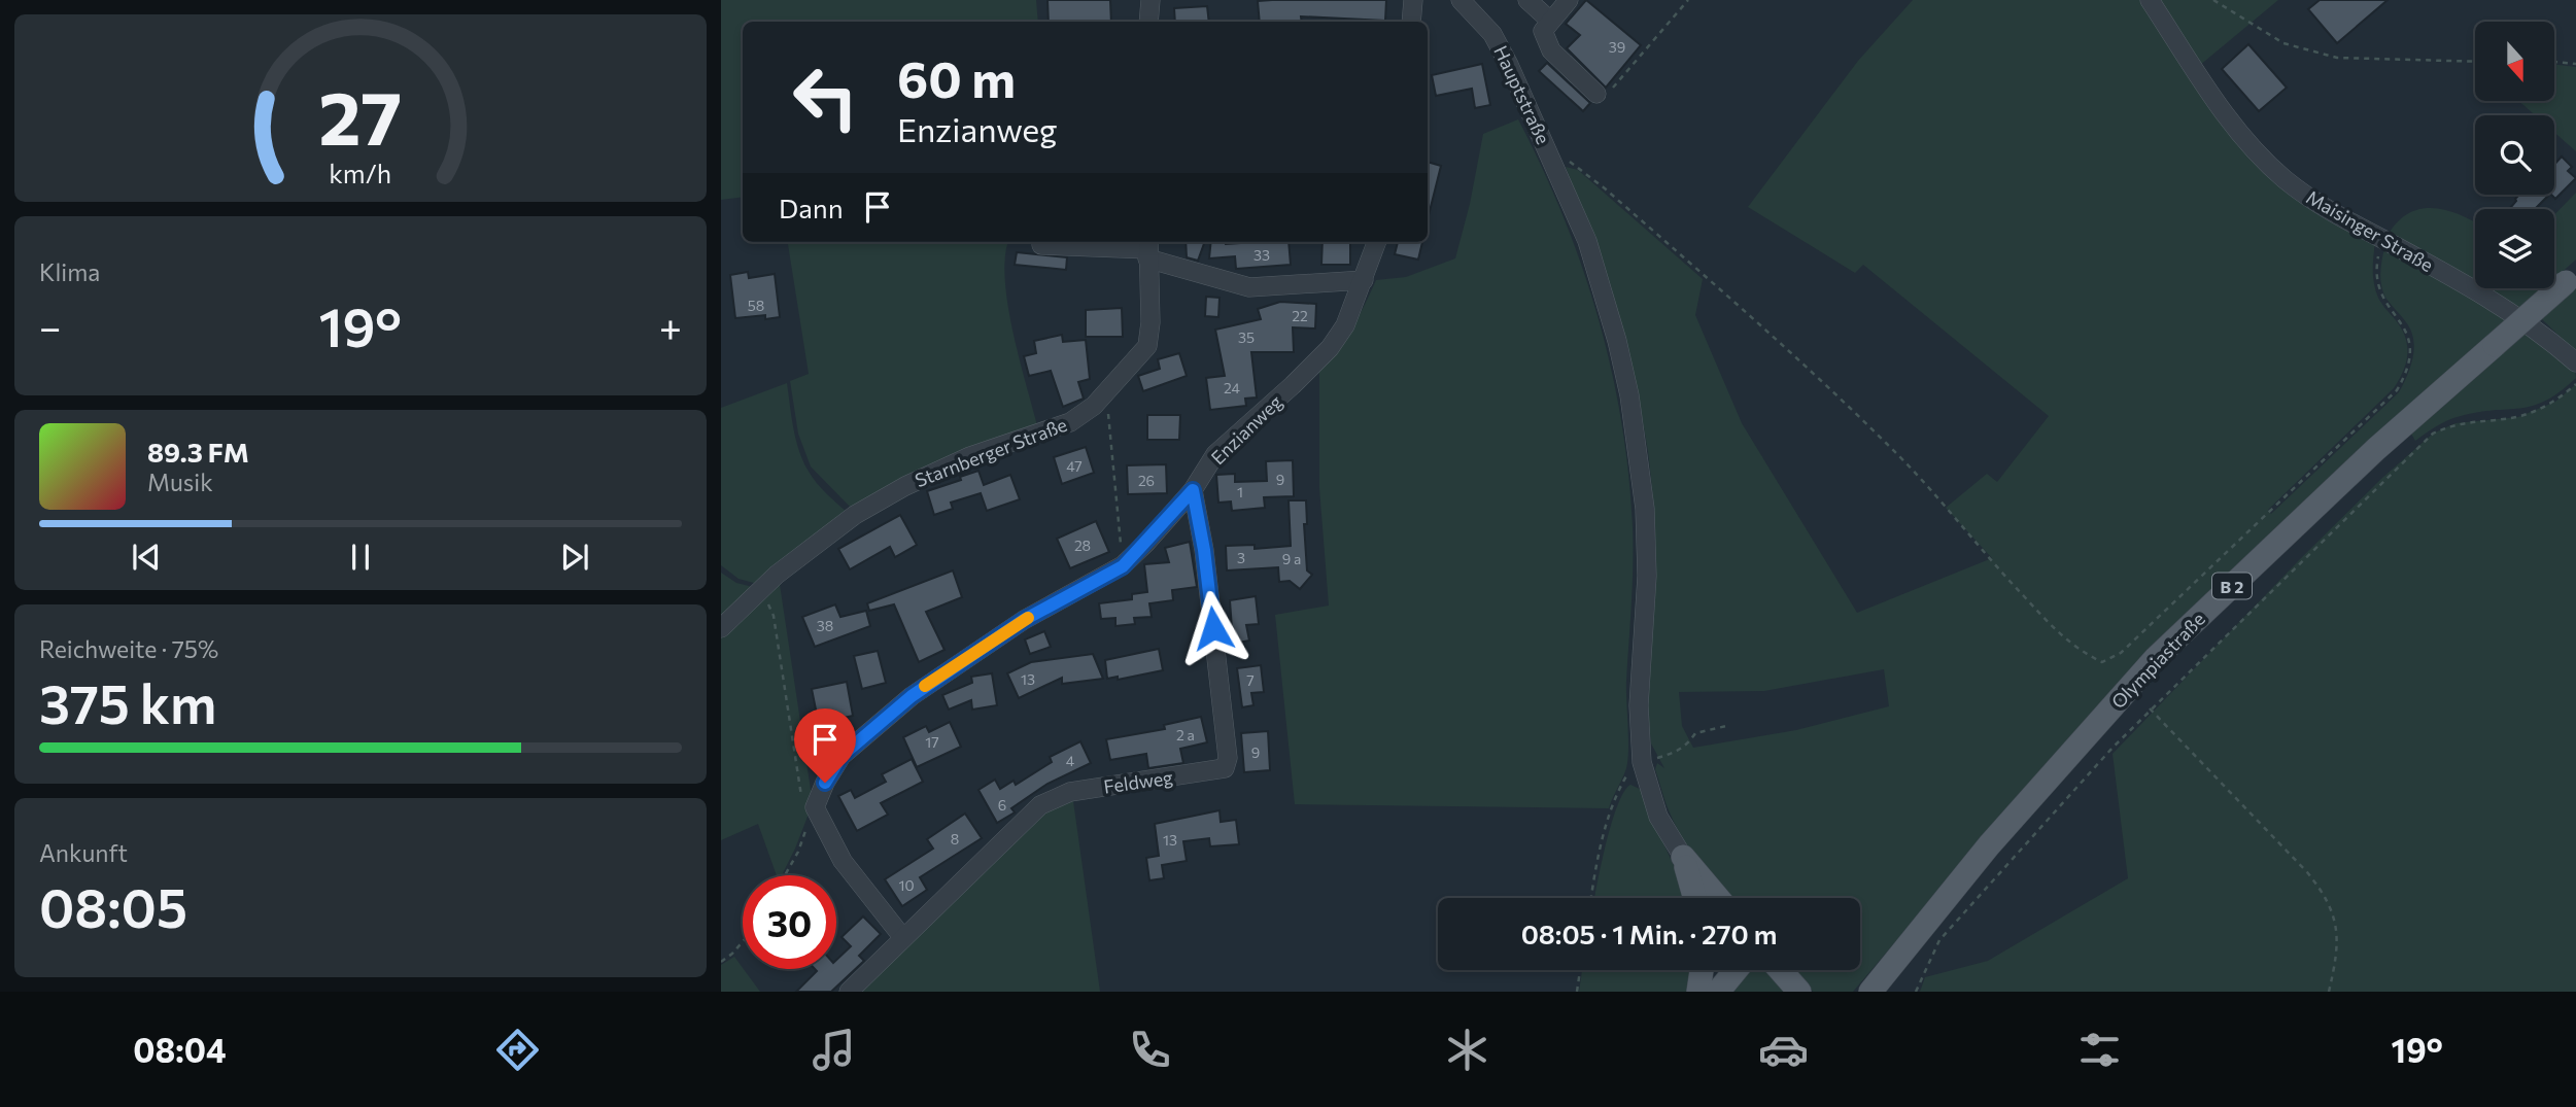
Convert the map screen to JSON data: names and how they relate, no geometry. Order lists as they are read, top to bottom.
{
  "streets": {
    "main road": ["B 2", "Olympiastraße"],
    "street": [
      "Hauptstraße",
      "Maisinger Straße",
      "Enzianweg",
      "Starnberger Straße",
      "Feldweg"
    ]
  },
  "crossings": [
    ["Enzianweg", "Feldweg"]
  ],
  "house_numbers": [
    "39",
    "33",
    "58",
    "22",
    "35",
    "24",
    "47",
    "9",
    "26",
    "1",
    "28",
    "3",
    "9 a",
    "38",
    "13",
    "7",
    "2 a",
    "17",
    "9",
    "4",
    "6",
    "8",
    "13",
    "10"
  ],
  "north": "bottom",
  "page": {
    "turn": ["60 m", "Enzianweg"],
    "then": "Dann",
    "tile": [
      "Klima",
      ["Reichweite · 75%", "375 km"],
      ["Ankunft", "08:05"]
    ],
    "heat": ["−", "19°", "+"],
    "song": ["89.3 FM", "Musik"],
    "limit": "30",
    "trip": "08:05 · 1 Min. · 270 m",
    "tabs": ["08:04", "19°"],
    "gauge": ["27", "km/h"]
  }
}
